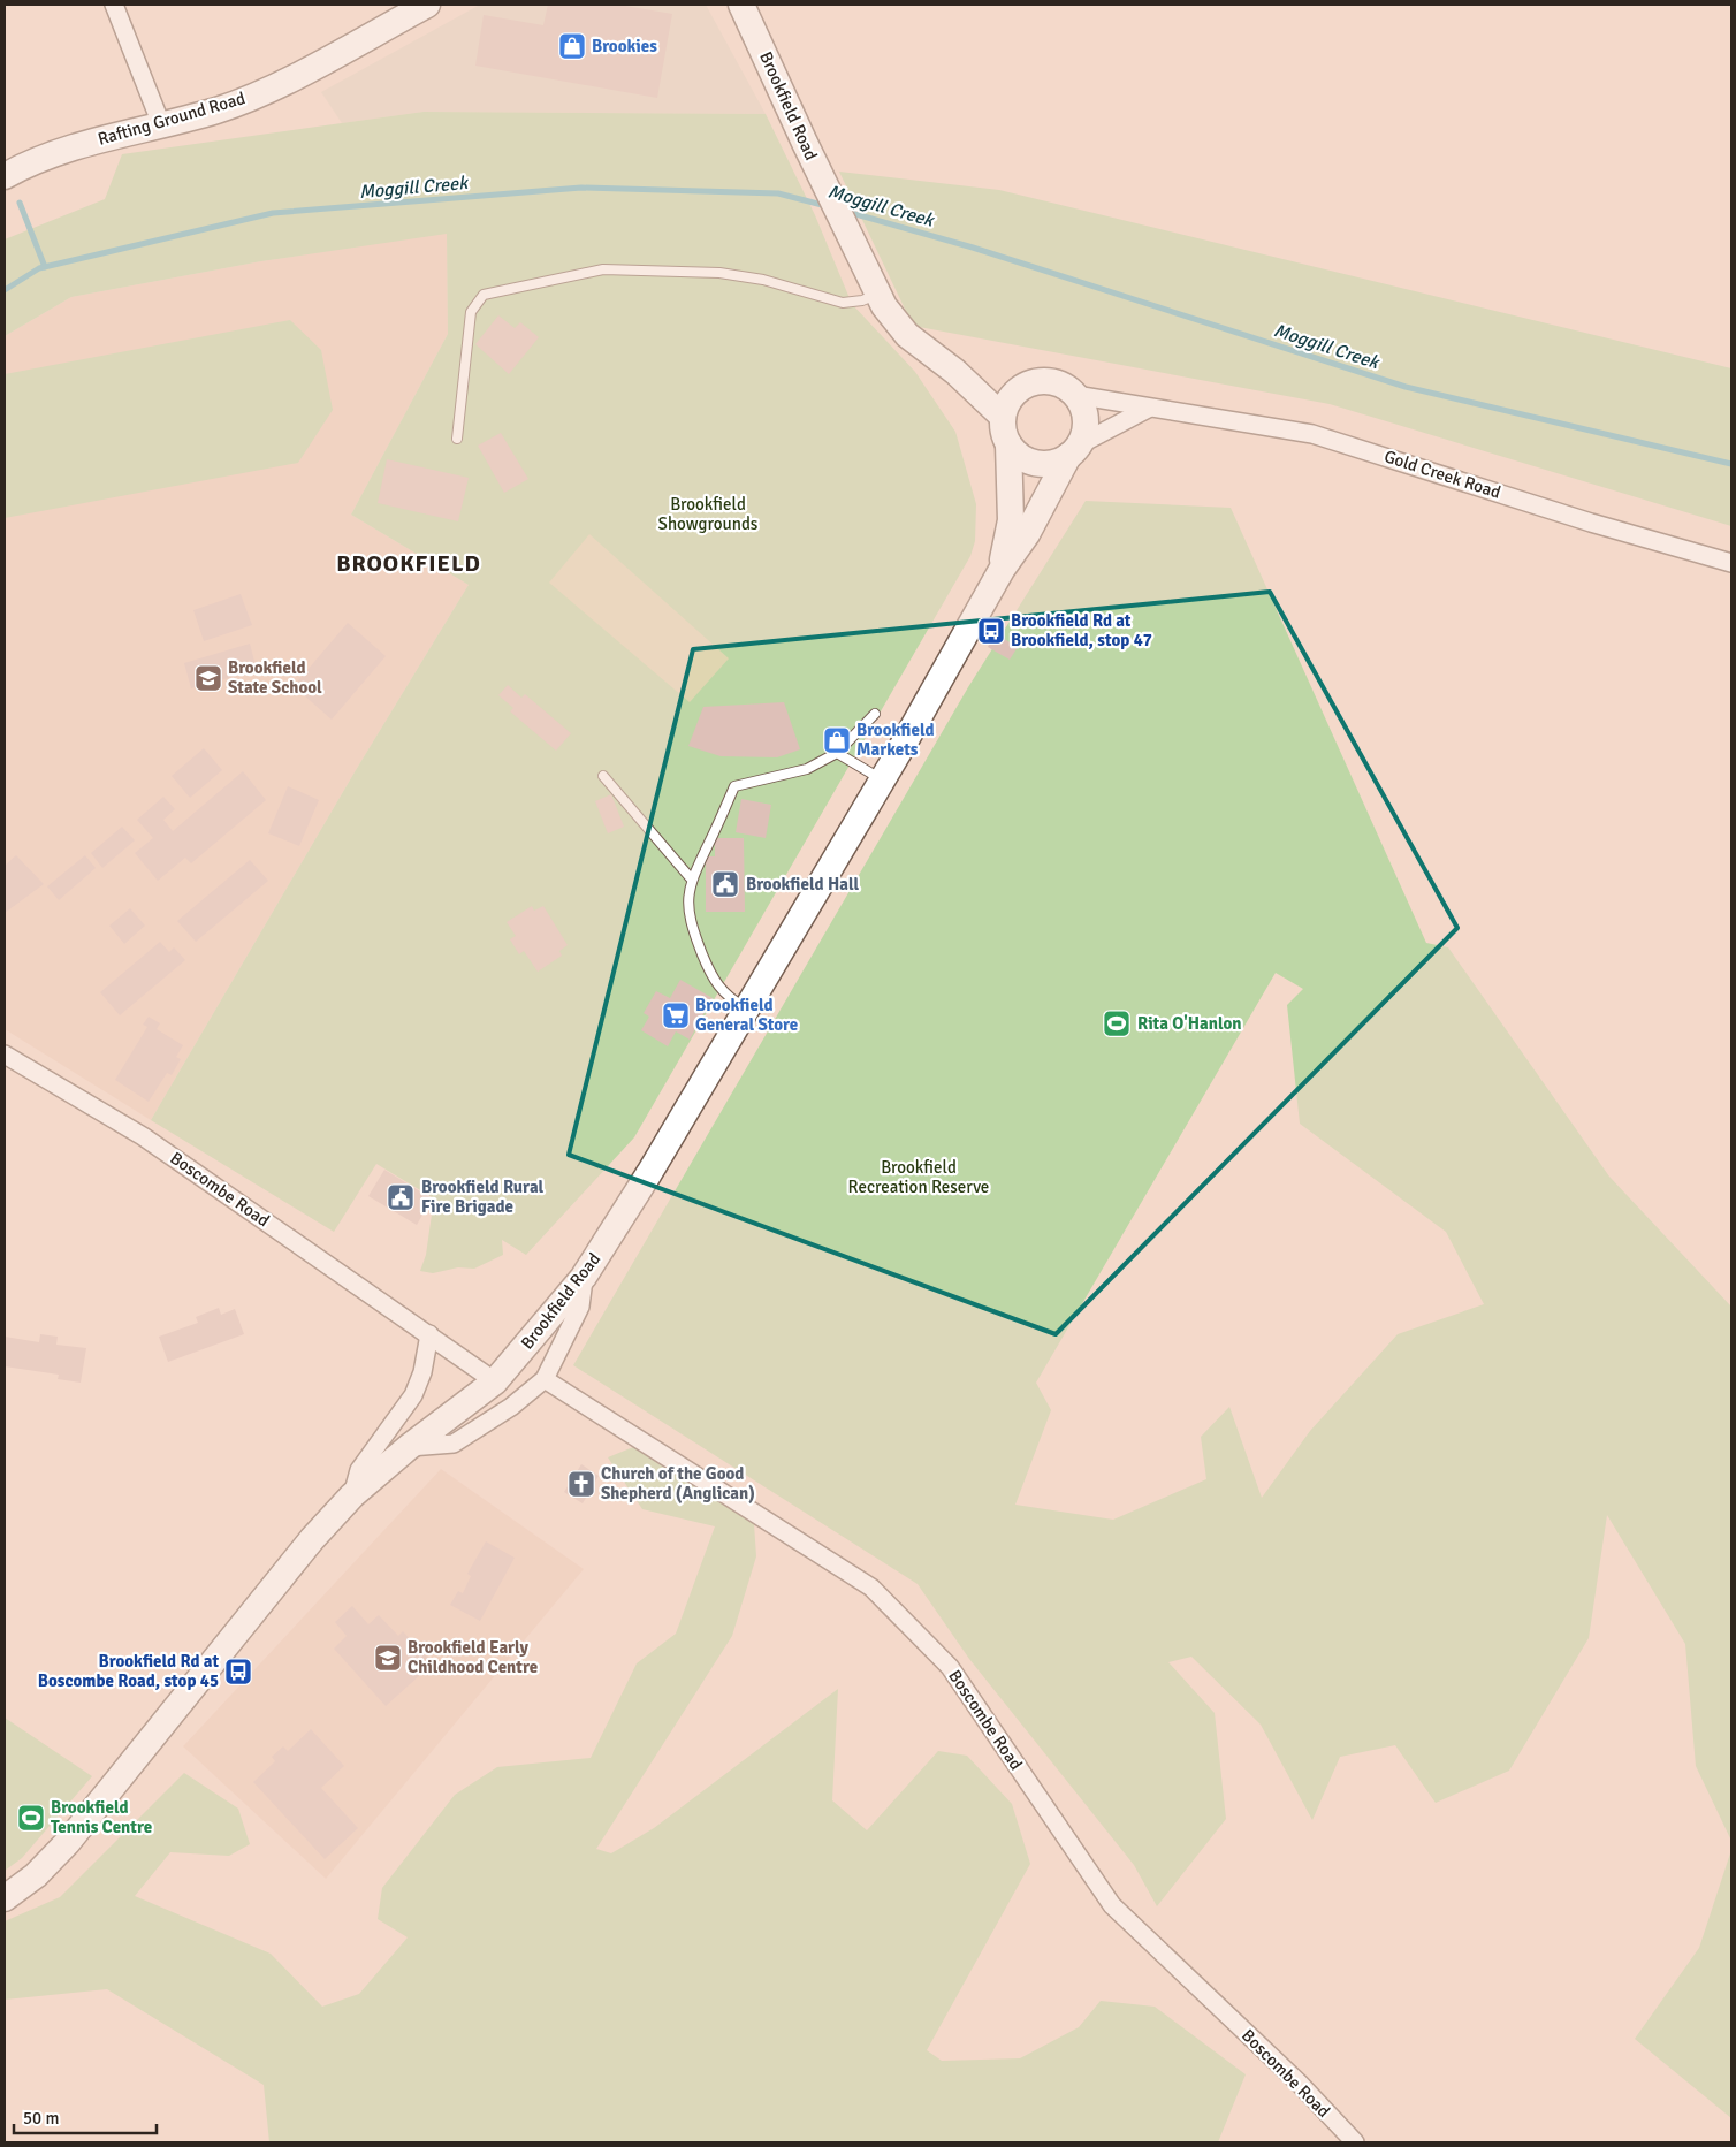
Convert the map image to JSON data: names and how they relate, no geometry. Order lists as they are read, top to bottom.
{
  "streets": {
    "main road": ["Brookfield Road", "Rafting Ground Road"],
    "street": ["Gold Creek Road", "Boscombe Road"]
  },
  "crossings": [
    ["Brookfield Road", "Gold Creek Road"],
    ["Brookfield Road", "Boscombe Road"]
  ],
  "districts": ["BROOKFIELD"],
  "water": ["Moggill Creek"],
  "parks": ["Brookfield Showgrounds", "Brookfield Recreation Reserve"],
  "places": {
    "shop": ["Brookies", "Brookfield Markets"],
    "bus stop": ["Brookfield Rd at Brookfield, stop 47", "Brookfield Rd at Boscombe Road, stop 45"],
    "school or university": ["Brookfield State School", "Brookfield Early Childhood Centre"],
    "public building": ["Brookfield Hall", "Brookfield Rural Fire Brigade"],
    "supermarket": ["Brookfield General Store"],
    "sports": ["Rita O'Hanlon", "Brookfield Tennis Centre"],
    "church": ["Church of the Good Shepherd (Anglican)"]
  },
  "scale_bar": "50 m"
}
